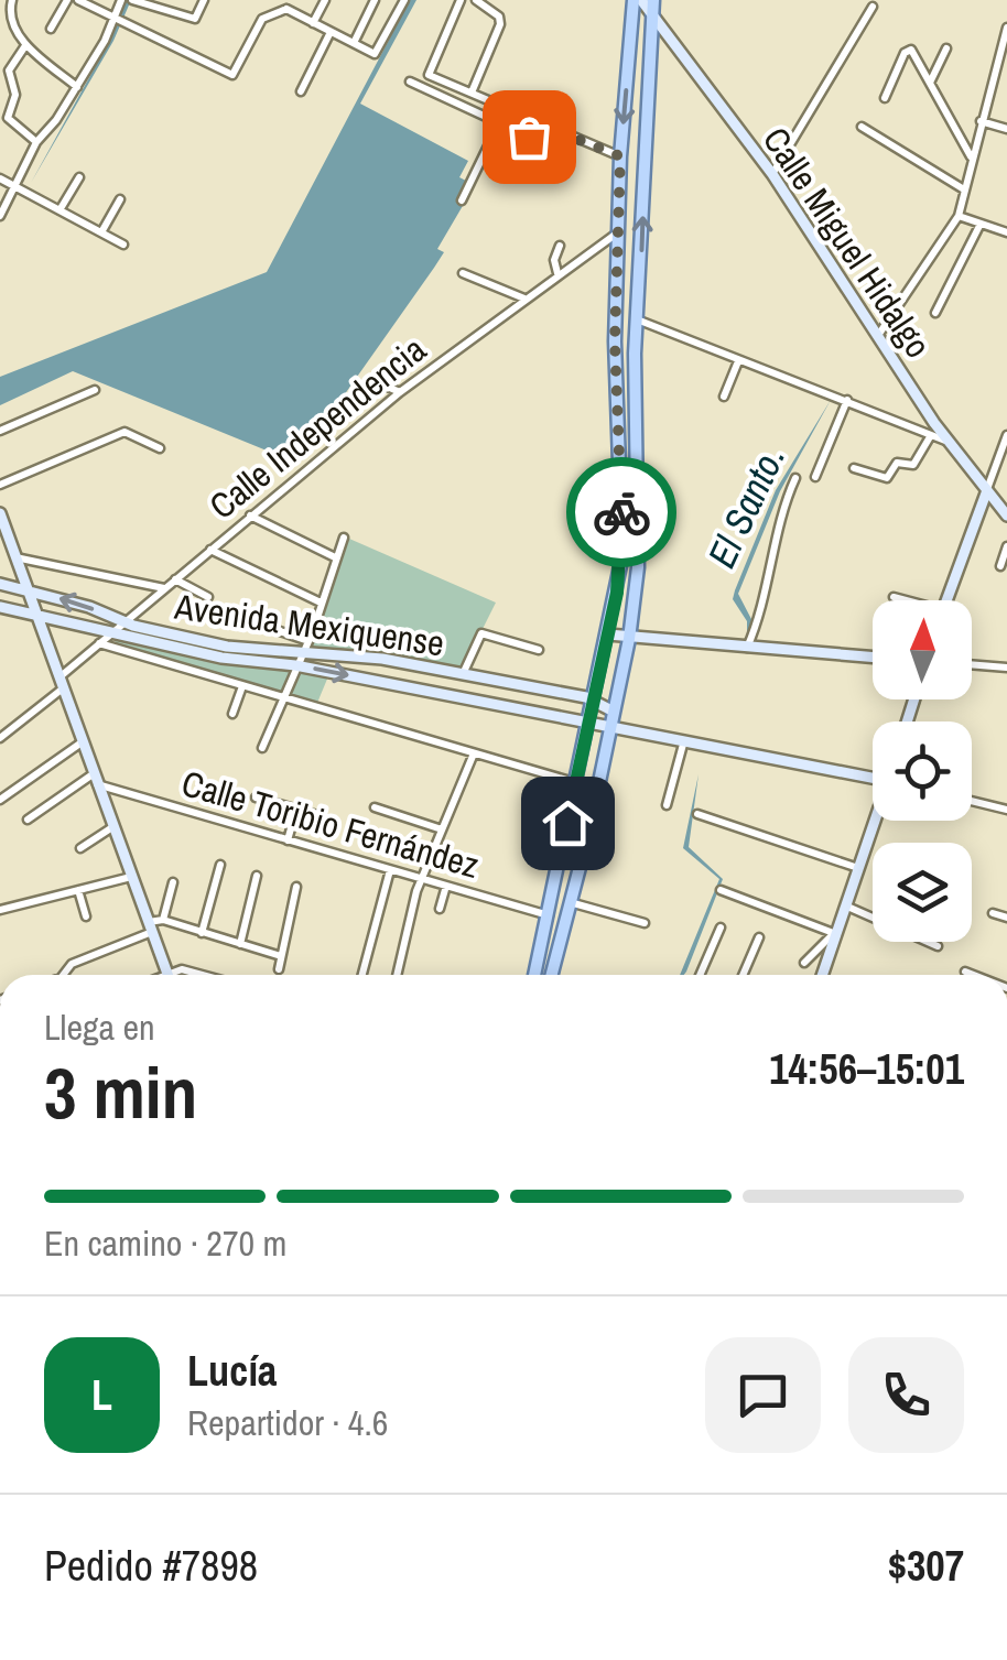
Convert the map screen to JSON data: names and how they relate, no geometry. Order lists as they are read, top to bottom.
{
  "streets": {
    "main road": ["Calle Miguel Hidalgo", "Avenida Mexiquense"],
    "street": ["Calle Independencia", "Calle Toribio Fernández"]
  },
  "crossings": [
    ["Calle Independencia", "Avenida Mexiquense"]
  ],
  "water": ["El Santo."],
  "north": "top",
  "page": {
    "heading": ["3 min", "Llega en", "14:56–15:01"],
    "panel": [
      "Lucía",
      "Repartidor · 4.6",
      "Pedido #7898",
      "$307"
    ],
    "bar": "En camino · 270 m",
    "round": "L"
  }
}
